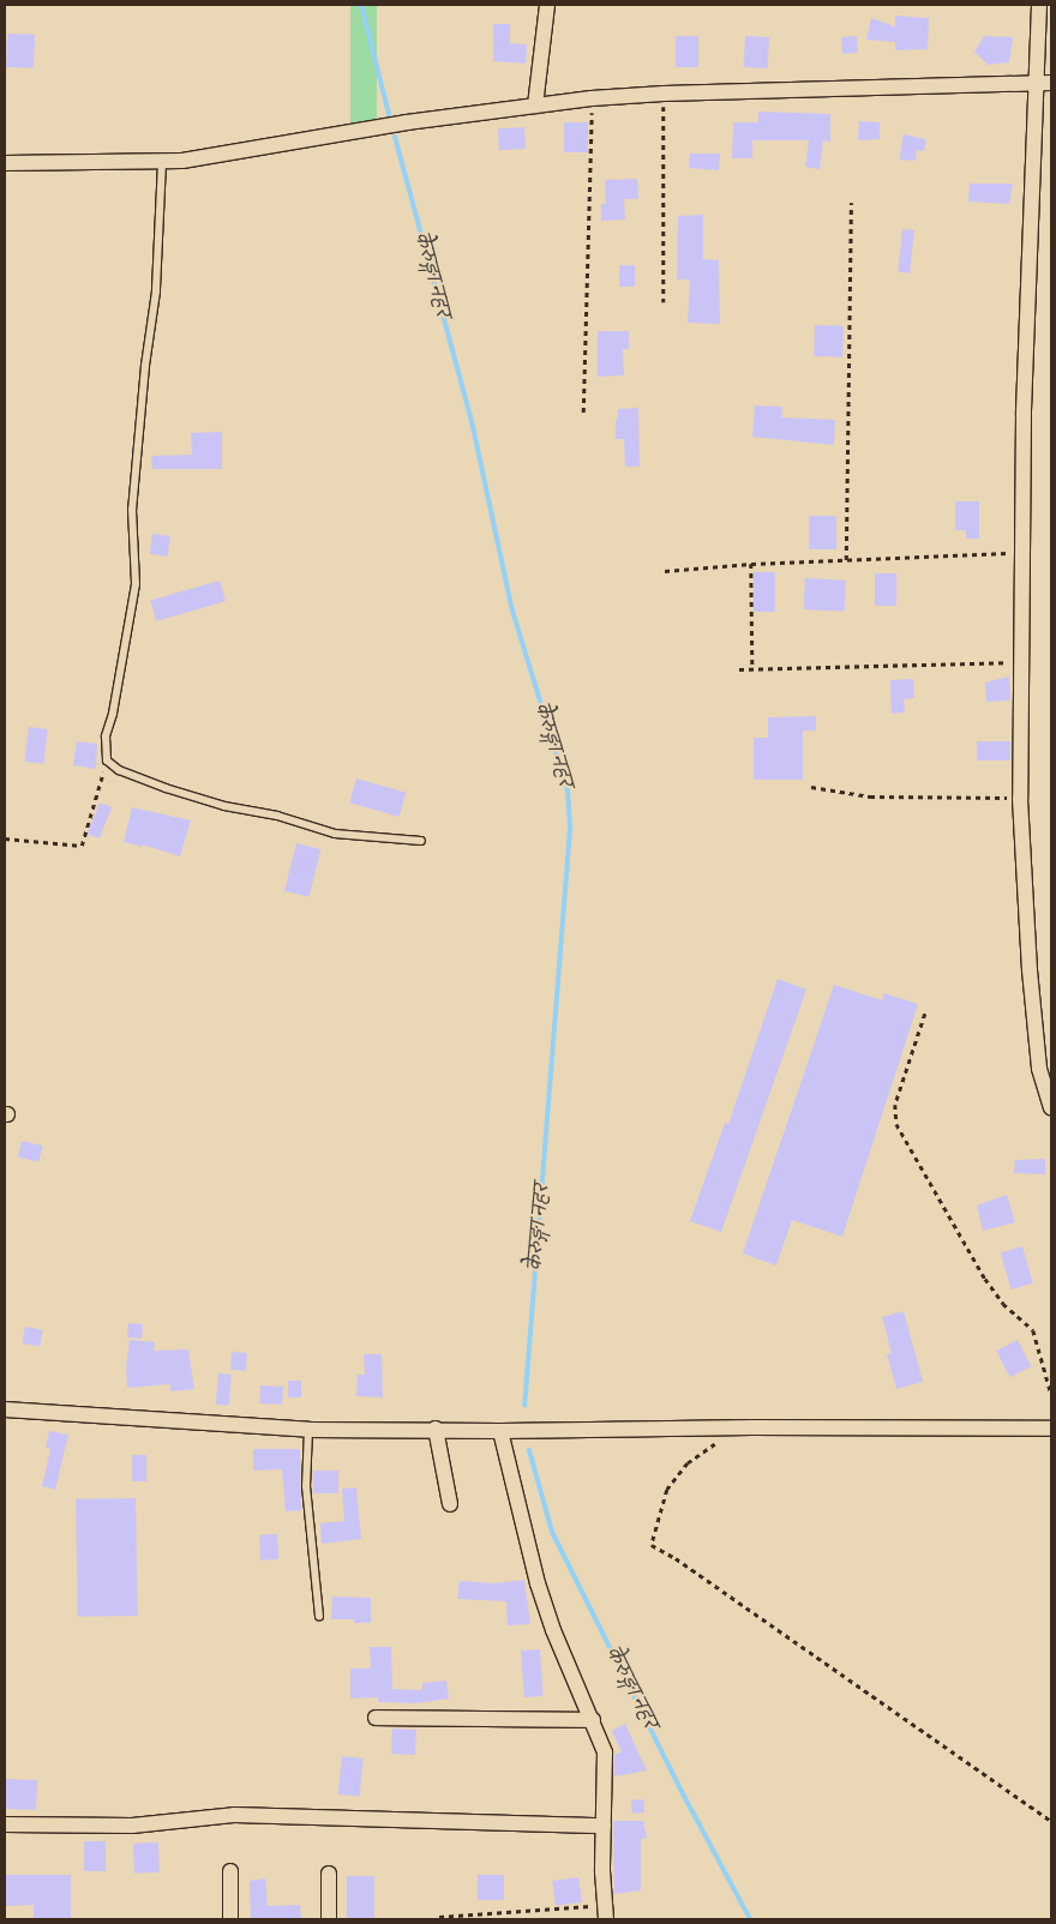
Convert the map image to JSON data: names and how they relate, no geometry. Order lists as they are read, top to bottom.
{
  "water": ["केेरुङ्गा नहर", "केरुङ्गा नहर"]
}
